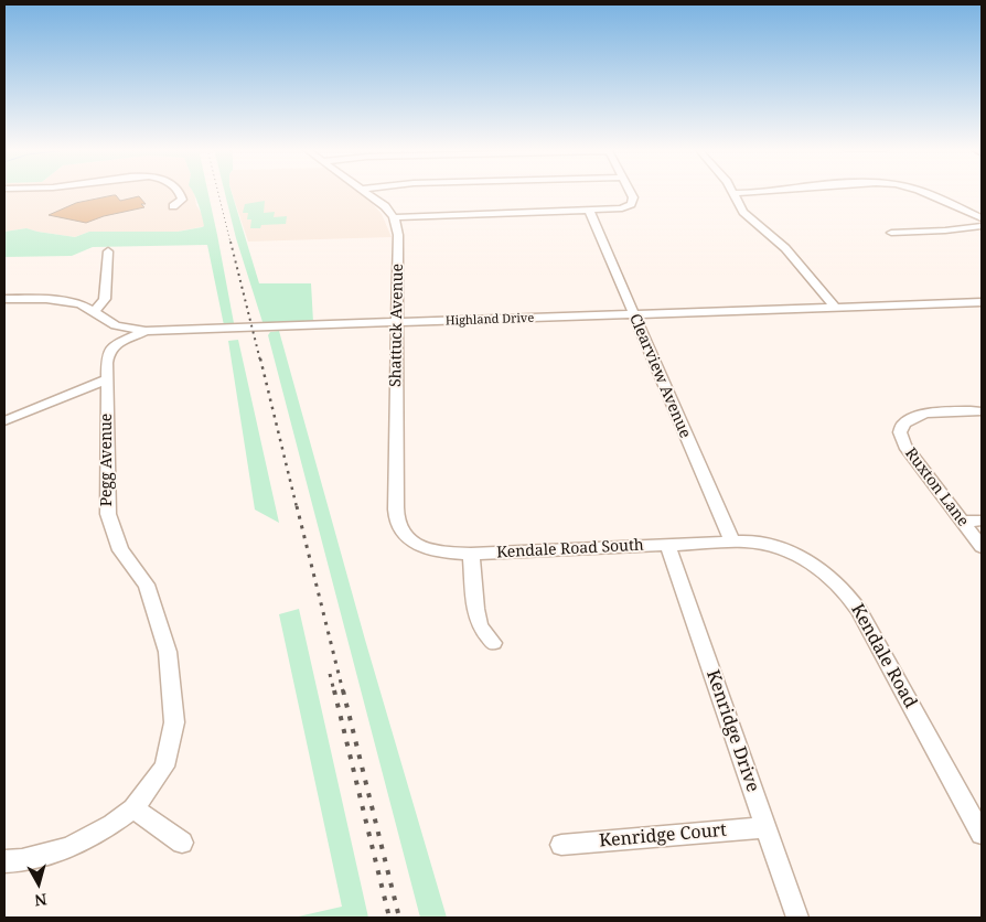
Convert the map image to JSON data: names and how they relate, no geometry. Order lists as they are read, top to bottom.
{
  "streets": {
    "street": [
      "Highland Drive",
      "Shattuck Avenue",
      "Clearview Avenue",
      "Pegg Avenue",
      "Ruxton Lane",
      "Kendale Road South",
      "Kendale Road",
      "Kenridge Drive",
      "Kenridge Court"
    ]
  },
  "crossings": [
    ["Highland Drive", "Shattuck Avenue"],
    ["Highland Drive", "Clearview Avenue"],
    ["Highland Drive", "Pegg Avenue"],
    ["Shattuck Avenue", "Kendale Road South"],
    ["Clearview Avenue", "Kendale Road South"],
    ["Clearview Avenue", "Kendale Road"],
    ["Kendale Road South", "Kendale Road"],
    ["Kendale Road South", "Kenridge Drive"],
    ["Kenridge Drive", "Kenridge Court"]
  ],
  "north": "bottom"
}
